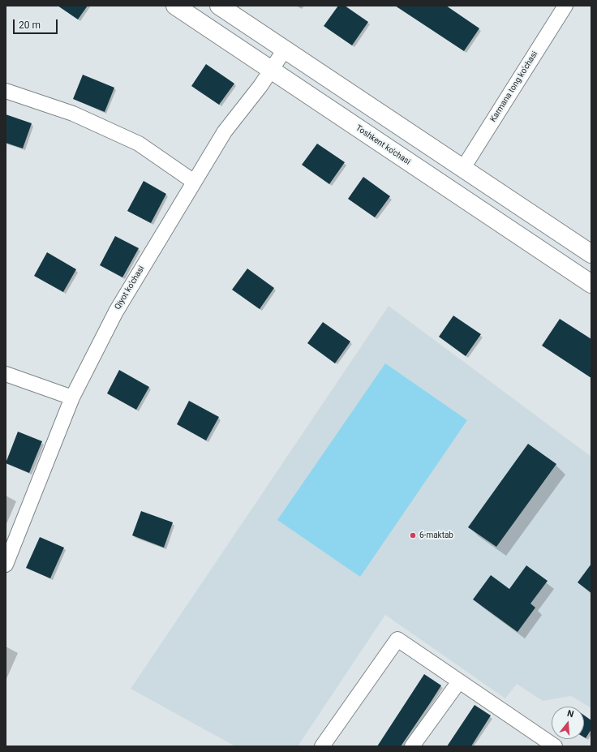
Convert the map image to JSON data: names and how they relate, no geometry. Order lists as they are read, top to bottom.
{
  "streets": {
    "highway": ["Toshkent ko'chasi"],
    "street": ["Karmana tong ko'chasi", "Qiyot ko'chasi"]
  },
  "crossings": [
    ["Toshkent ko'chasi", "Qiyot ko'chasi"]
  ],
  "places": ["6-maktab"],
  "scale_bar": "20 m",
  "north": "top"
}
